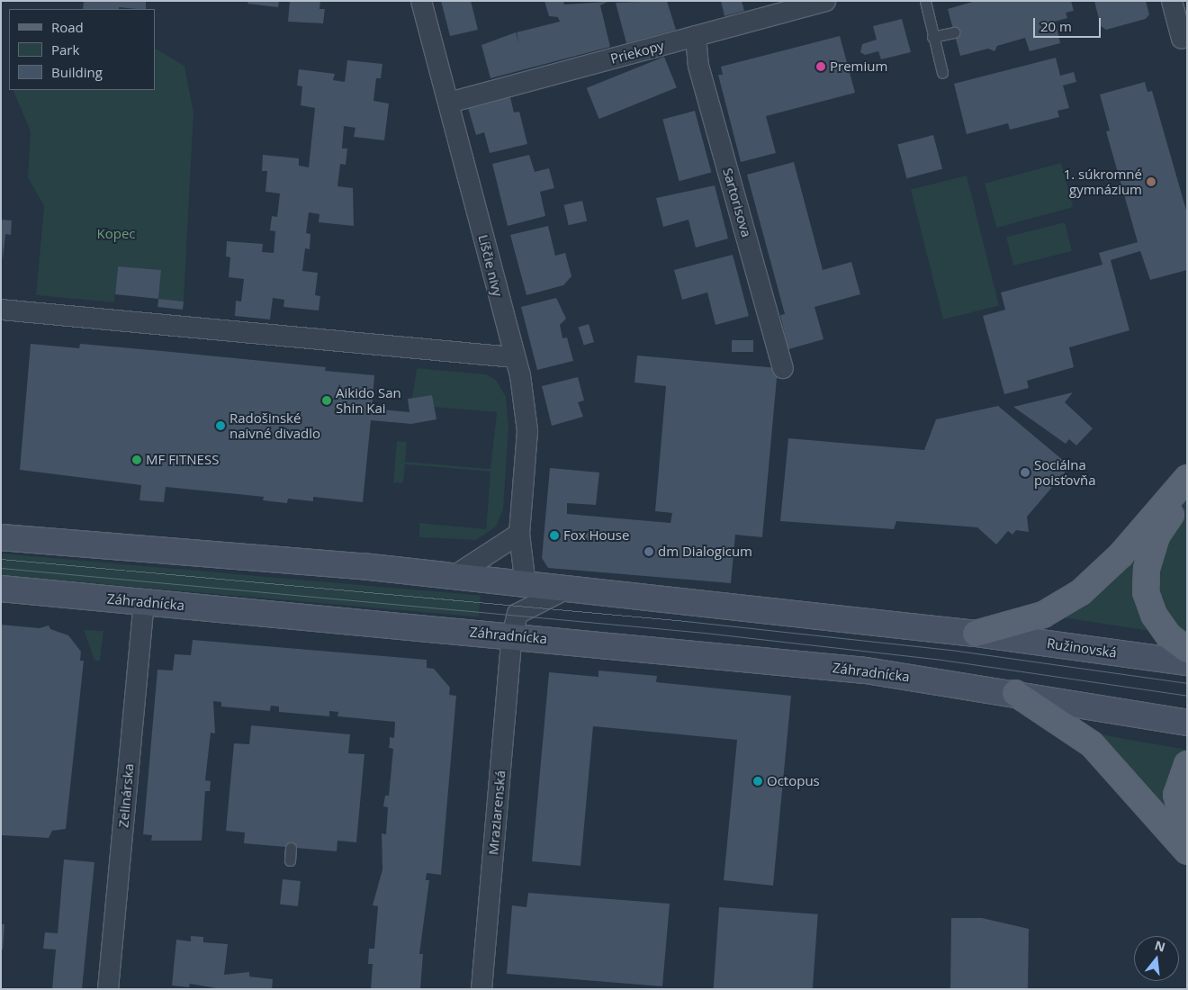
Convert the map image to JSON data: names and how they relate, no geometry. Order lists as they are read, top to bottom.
{
  "streets": {
    "street": [
      "Priekopy",
      "Sartorisova",
      "Líščie nivy",
      "Záhradnícka",
      "Ružinovská",
      "Zelinárska",
      "Mraziarenská"
    ]
  },
  "crossings": [
    ["Priekopy", "Sartorisova"],
    ["Priekopy", "Líščie nivy"],
    ["Záhradnícka", "Zelinárska"],
    ["Záhradnícka", "Mraziarenská"]
  ],
  "parks": ["Kopec"],
  "places": [
    "Premium",
    "1. súkromné gymnázium",
    "Aikido San Shin Kai",
    "Radošinské naivné divadlo",
    "MF FITNESS",
    "Sociálna poisťovňa",
    "Fox House",
    "dm Dialogicum",
    "Octopus"
  ],
  "legend": ["Road", "Park", "Building"],
  "scale_bar": "20 m",
  "north": "top"
}
